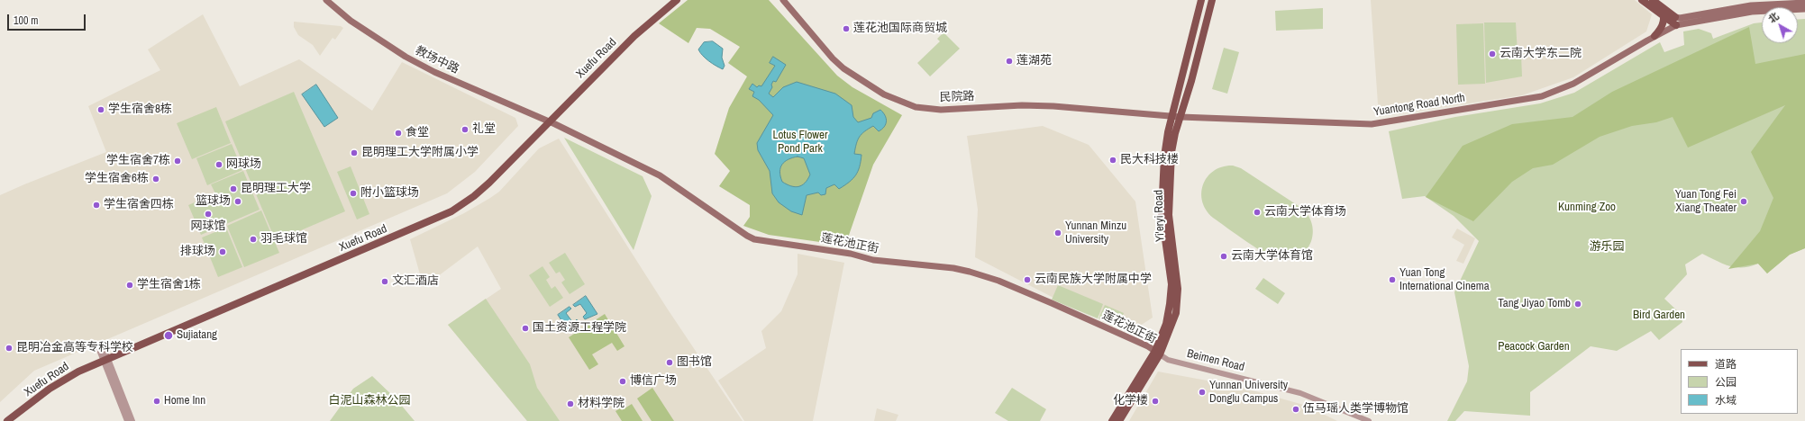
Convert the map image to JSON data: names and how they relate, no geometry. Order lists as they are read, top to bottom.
{
  "streets": {
    "main road": [
      "Xuefu Road",
      "教场中路",
      "民院路",
      "Yuantong Road North",
      "Yi'eryi Road",
      "莲花池正街"
    ],
    "street": ["Beimen Road"]
  },
  "crossings": [
    ["Xuefu Road", "教场中路"],
    ["Xuefu Road", "莲花池正街"],
    ["教场中路", "莲花池正街"],
    ["民院路", "Yuantong Road North"],
    ["民院路", "Yi'eryi Road"],
    ["Yuantong Road North", "Yi'eryi Road"],
    ["Yi'eryi Road", "莲花池正街"],
    ["Yi'eryi Road", "Beimen Road"],
    ["莲花池正街", "Beimen Road"]
  ],
  "parks": [
    "Lotus Flower Pond Park",
    "Kunming Zoo",
    "游乐园",
    "Bird Garden",
    "Peacock Garden",
    "白泥山森林公园"
  ],
  "places": [
    "莲花池国际商贸城",
    "云南大学东二院",
    "莲湖苑",
    "学生宿舍8栋",
    "礼堂",
    "食堂",
    "昆明理工大学附属小学",
    "民大科技楼",
    "学生宿舍7栋",
    "网球场",
    "学生宿舍6栋",
    "昆明理工大学",
    "附小篮球场",
    "篮球场",
    "Yuan Tong Fei Xiang Theater",
    "学生宿舍四栋",
    "云南大学体育场",
    "网球馆",
    "Yunnan Minzu University",
    "羽毛球馆",
    "排球场",
    "云南大学体育馆",
    "云南民族大学附属中学",
    "Yuan Tong International Cinema",
    "文汇酒店",
    "学生宿舍1栋",
    "Tang Jiyao Tomb",
    "国土资源工程学院",
    "Sujiatang",
    "昆明冶金高等专科学校",
    "图书馆",
    "博信广场",
    "Yunnan University Donglu Campus",
    "Home Inn",
    "化学楼",
    "材料学院",
    "伍马瑶人类学博物馆"
  ],
  "legend": ["道路", "公园", "水域"],
  "scale_bar": "100 m",
  "north": "top left"
}
